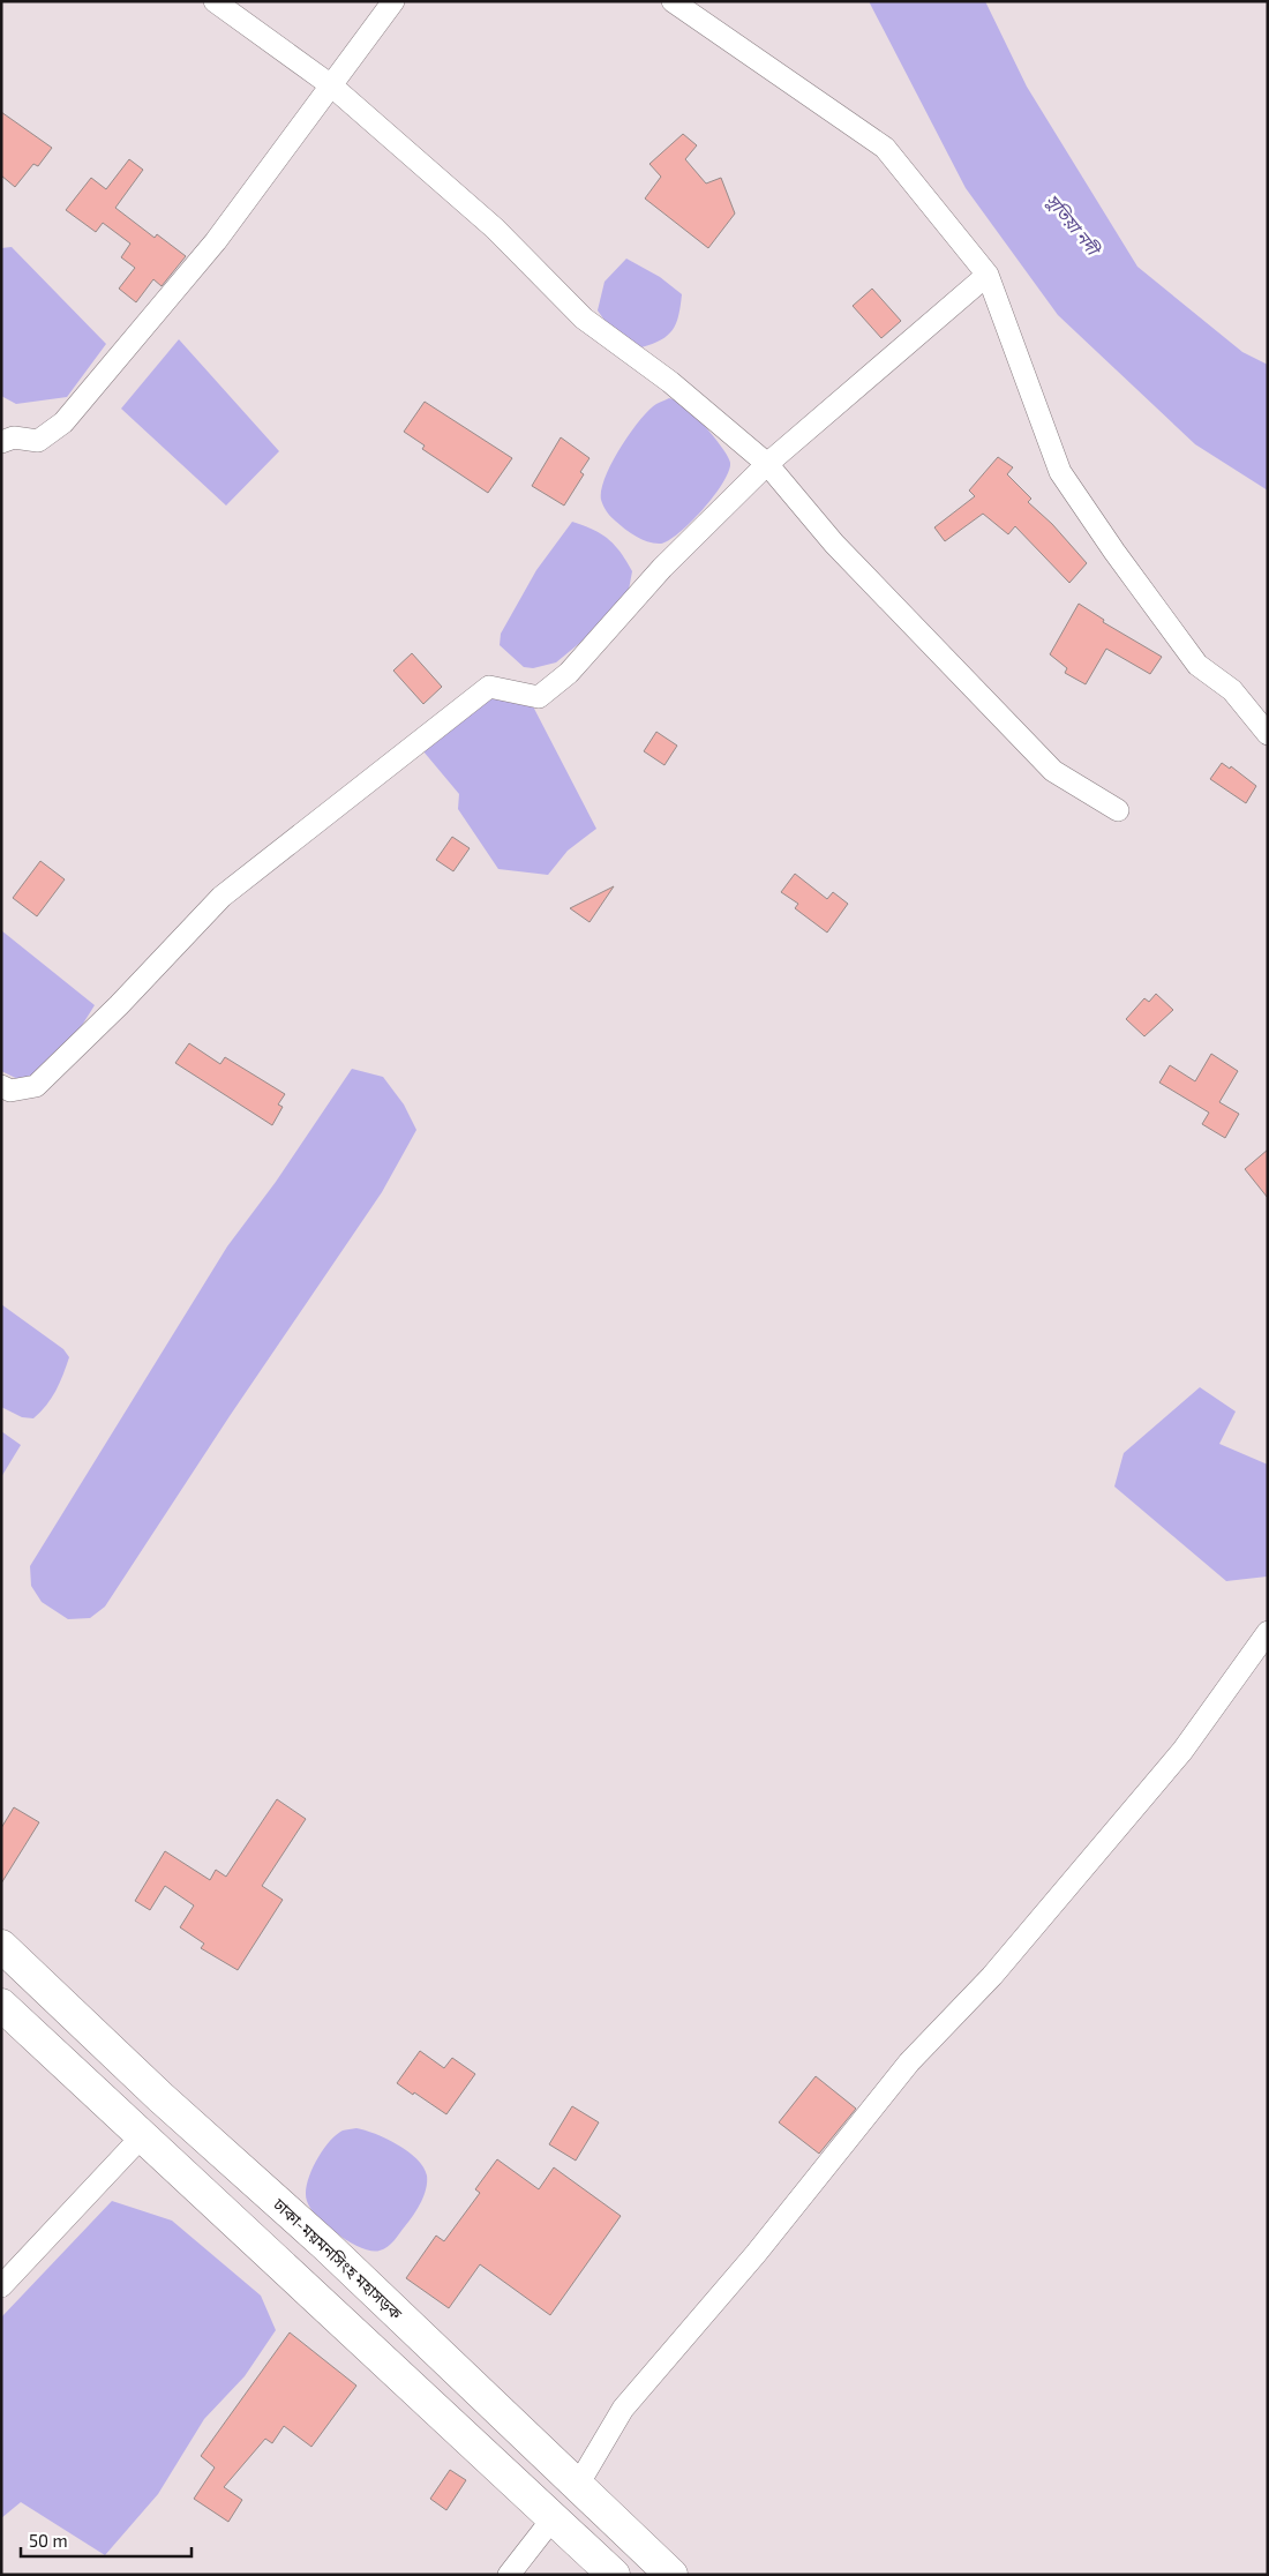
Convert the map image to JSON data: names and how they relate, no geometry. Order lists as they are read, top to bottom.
{
  "streets": {
    "highway": ["ঢাকা-ময়মনসিংহ মহাসড়ক"]
  },
  "water": ["সুতিয়া নদী"],
  "scale_bar": "50 m"
}
